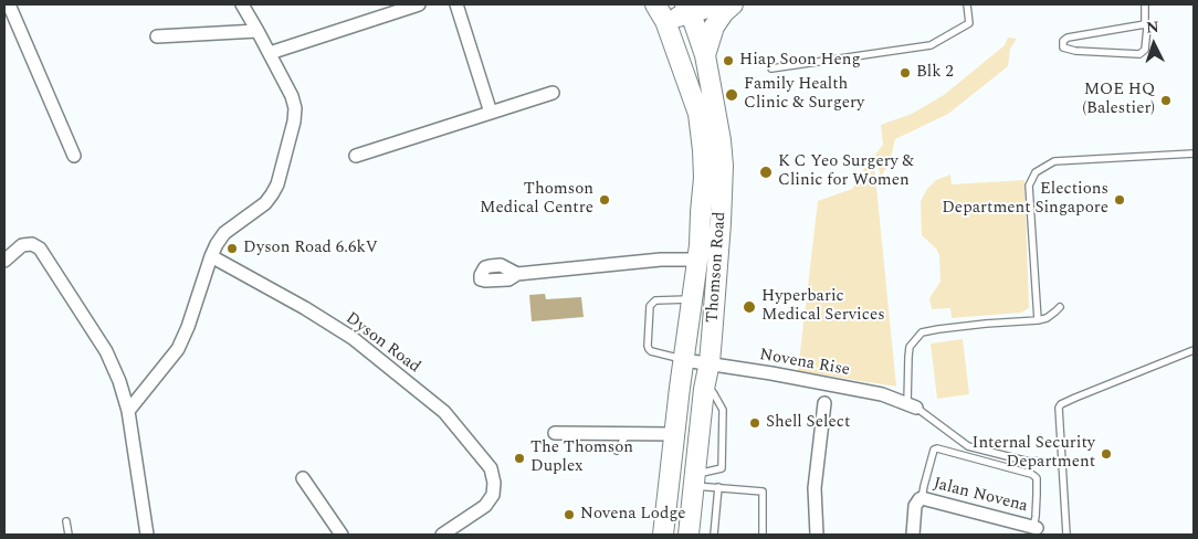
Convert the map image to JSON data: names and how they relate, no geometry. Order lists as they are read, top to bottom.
{
  "streets": {
    "main road": ["Thomson Road"],
    "street": ["Dyson Road", "Novena Rise", "Jalan Novena"]
  },
  "crossings": [
    ["Thomson Road", "Novena Rise"]
  ],
  "places": [
    "Hiap Soon Heng",
    "Blk 2",
    "Family Health Clinic & Surgery",
    "MOE HQ (Balestier)",
    "K C Yeo Surgery & Clinic for Women",
    "Thomson Medical Centre",
    "Elections Department Singapore",
    "Dyson Road 6.6kV",
    "Hyperbaric Medical Services",
    "Shell Select",
    "Internal Security Department",
    "The Thomson Duplex",
    "Novena Lodge"
  ],
  "north": "top"
}
